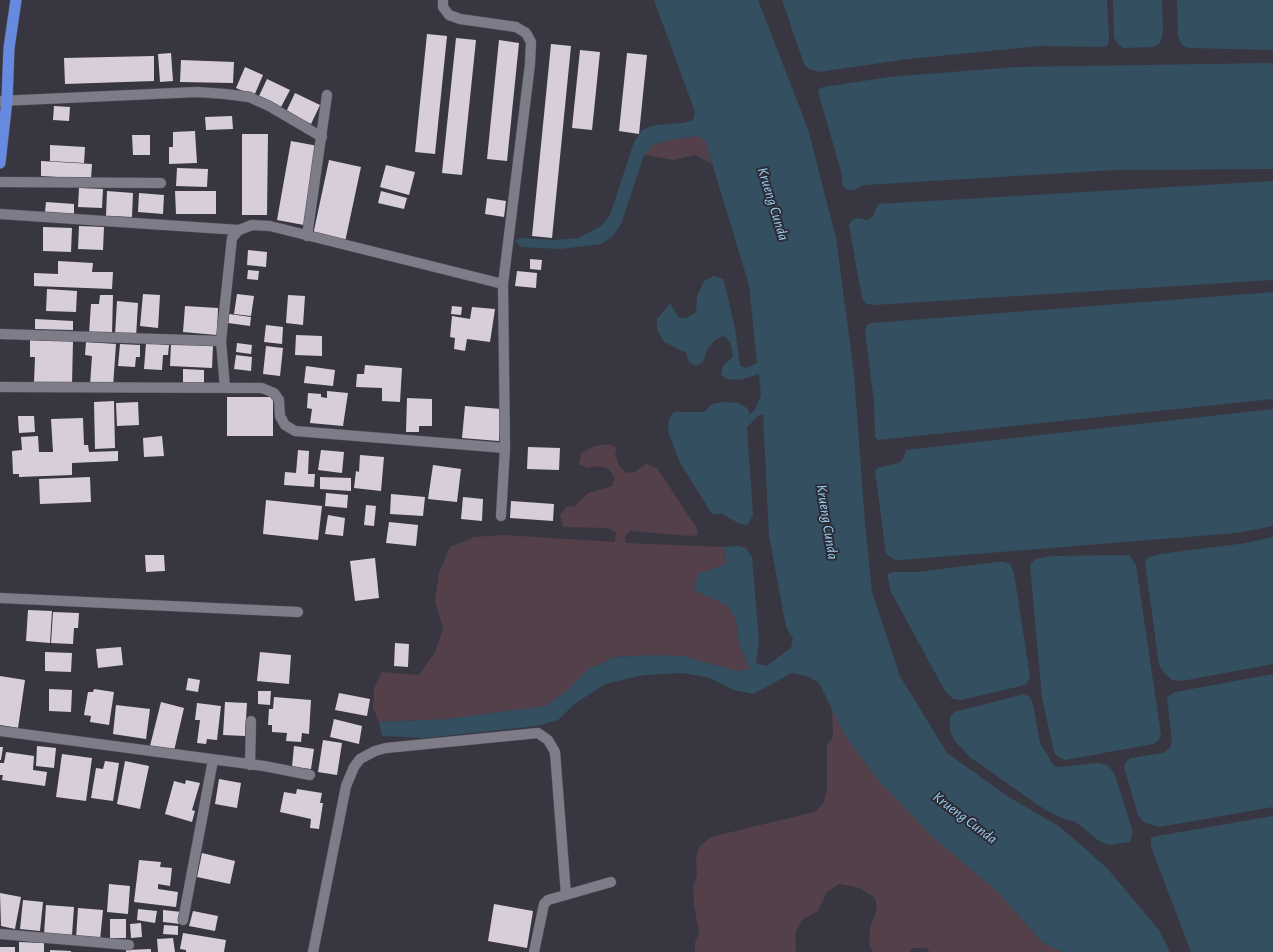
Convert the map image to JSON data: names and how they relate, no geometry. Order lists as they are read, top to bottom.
{
  "water": ["Krueng Cunda"]
}
